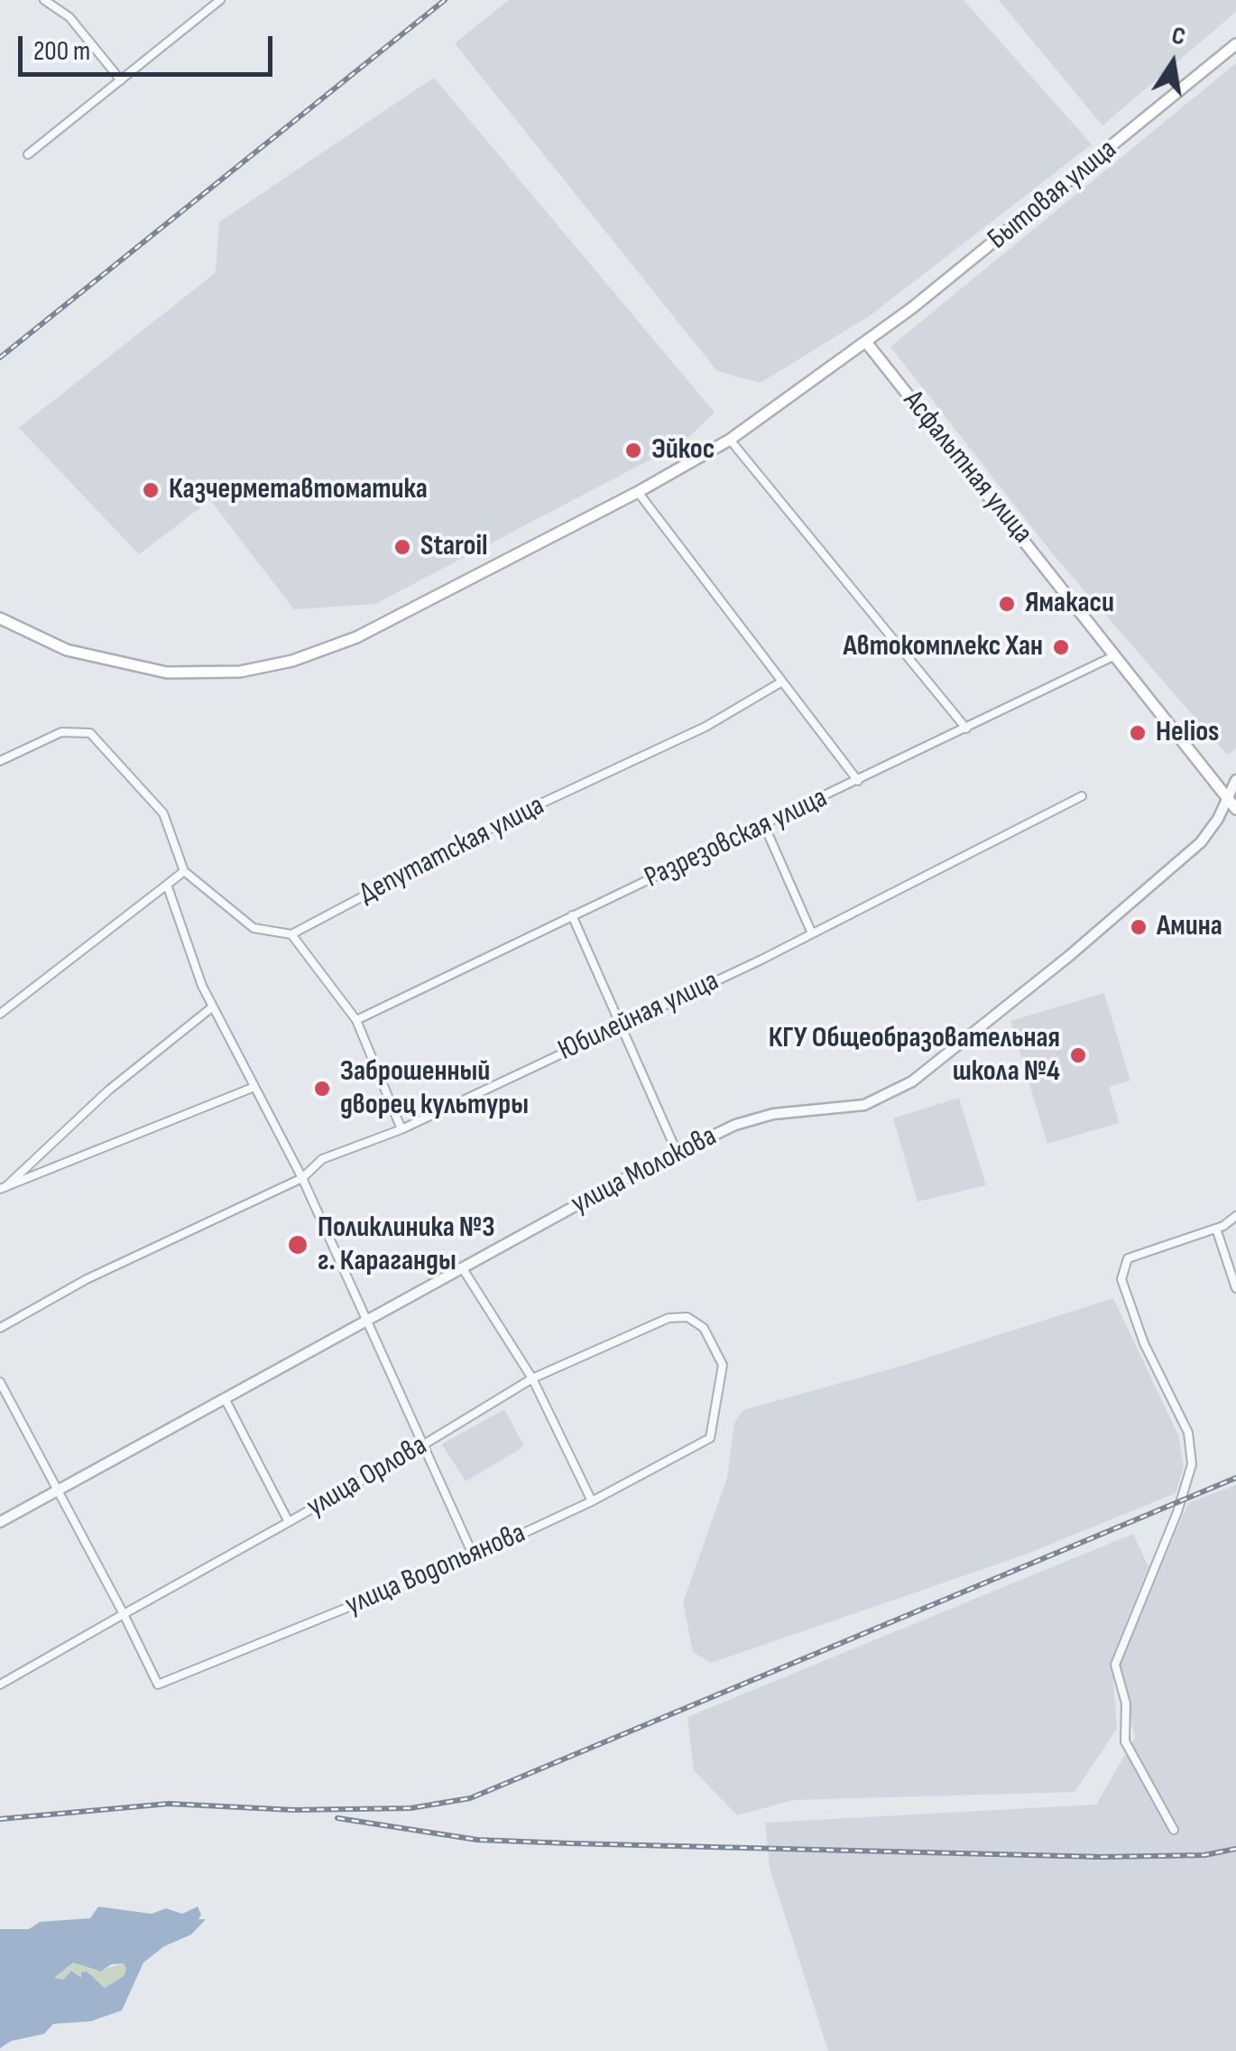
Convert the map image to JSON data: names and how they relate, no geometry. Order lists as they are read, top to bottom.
{
  "streets": {
    "main road": ["Бытовая улица", "Асфальтная улица"],
    "street": [
      "Разрезовская улица",
      "Депутатская улица",
      "Юбилейная улица",
      "улица Молокова",
      "улица Орлова",
      "улица Водопьянова"
    ]
  },
  "crossings": [
    ["Бытовая улица", "Асфальтная улица"],
    ["Асфальтная улица", "Разрезовская улица"],
    ["Асфальтная улица", "улица Молокова"],
    ["улица Орлова", "улица Водопьянова"]
  ],
  "places": [
    "Эйкос",
    "Казчерметавтоматика",
    "Staroil",
    "Ямакаси",
    "Автокомплекс Хан",
    "Helios",
    "Амина",
    "КГУ Общеобразовательная школа №4",
    "Заброшенный дворец культуры",
    "Поликлиника №3 г. Караганды"
  ],
  "scale_bar": "200 m",
  "north": "top"
}
